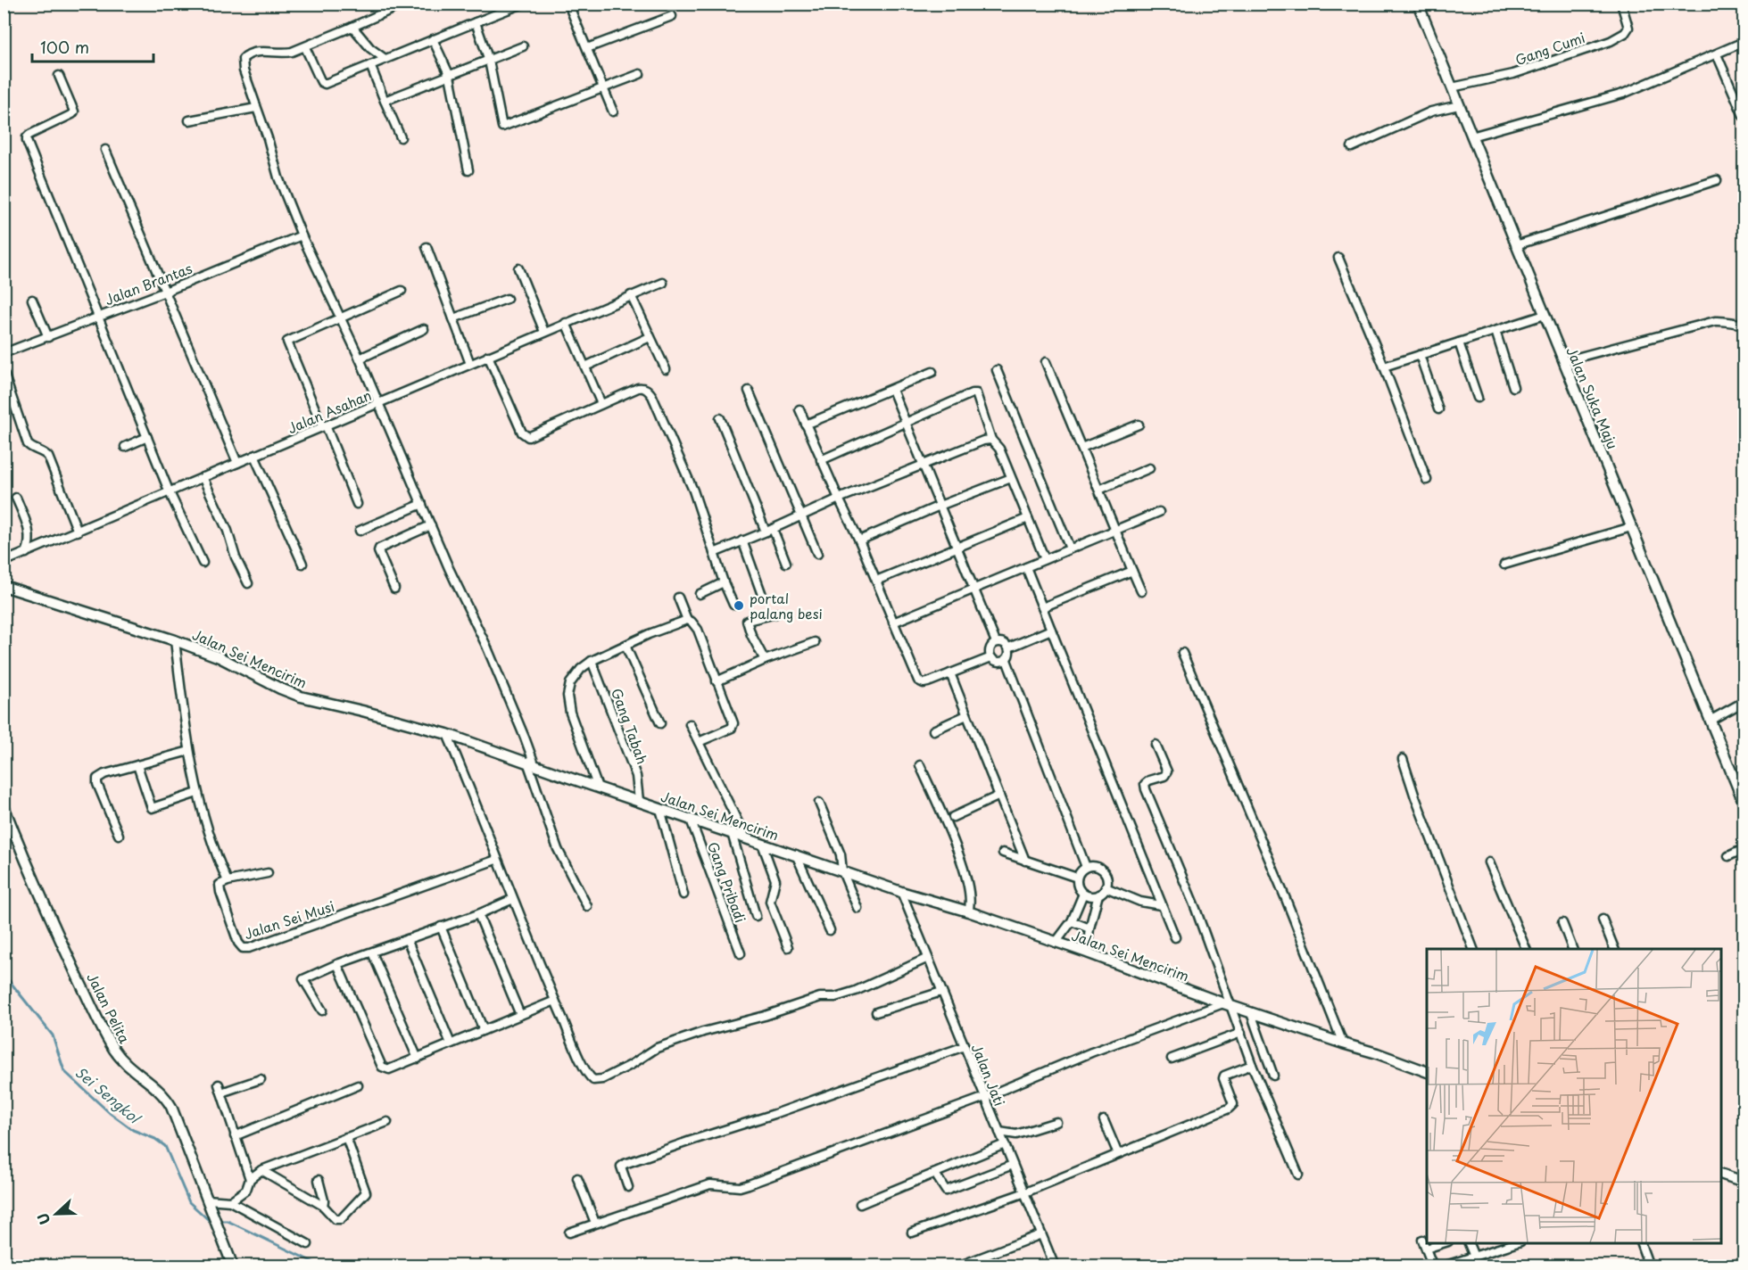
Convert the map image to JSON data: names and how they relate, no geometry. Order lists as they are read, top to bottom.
{
  "streets": {
    "street": [
      "Gang Cumi",
      "Jalan Brantas",
      "Jalan Suka Maju",
      "Jalan Asahan",
      "Jalan Sei Mencirim",
      "Gang Tabah",
      "Gang Pribadi",
      "Jalan Sei Musi",
      "Jalan Pelita",
      "Jalan Jati"
    ]
  },
  "crossings": [
    ["Gang Cumi", "Jalan Suka Maju"],
    ["Jalan Sei Mencirim", "Gang Tabah"],
    ["Jalan Sei Mencirim", "Gang Pribadi"],
    ["Jalan Sei Mencirim", "Jalan Jati"]
  ],
  "water": ["Sei Sengkol"],
  "places": ["portal palang besi"],
  "scale_bar": "100 m",
  "north": "left"
}
